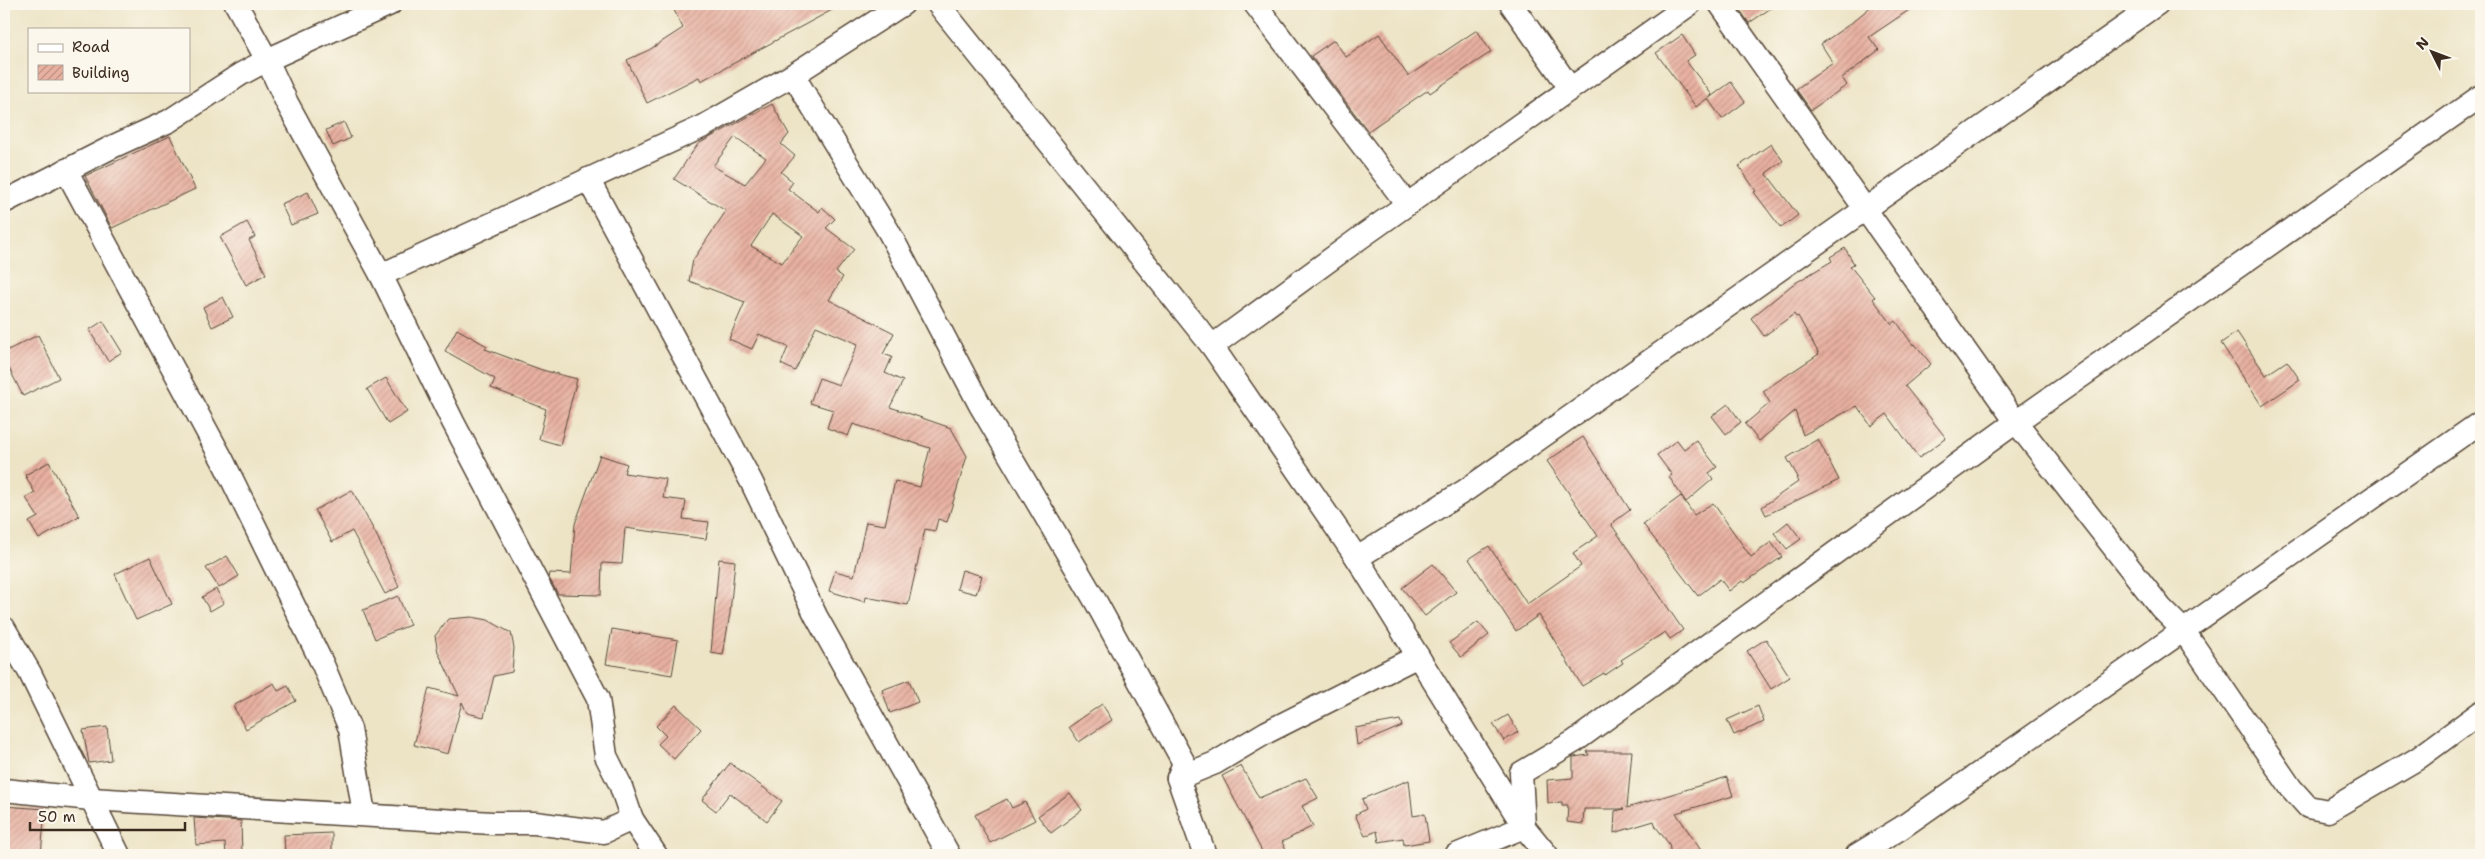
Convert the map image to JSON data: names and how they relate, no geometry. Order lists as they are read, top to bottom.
{
  "legend": ["Road", "Building"],
  "scale_bar": "50 m",
  "north": "top left"
}
